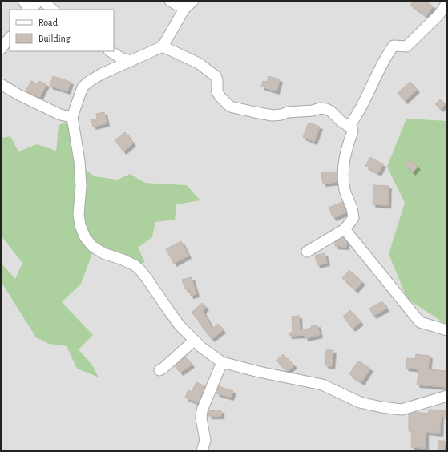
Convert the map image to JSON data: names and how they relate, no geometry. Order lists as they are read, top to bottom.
{
  "legend": ["Road", "Building"]
}
